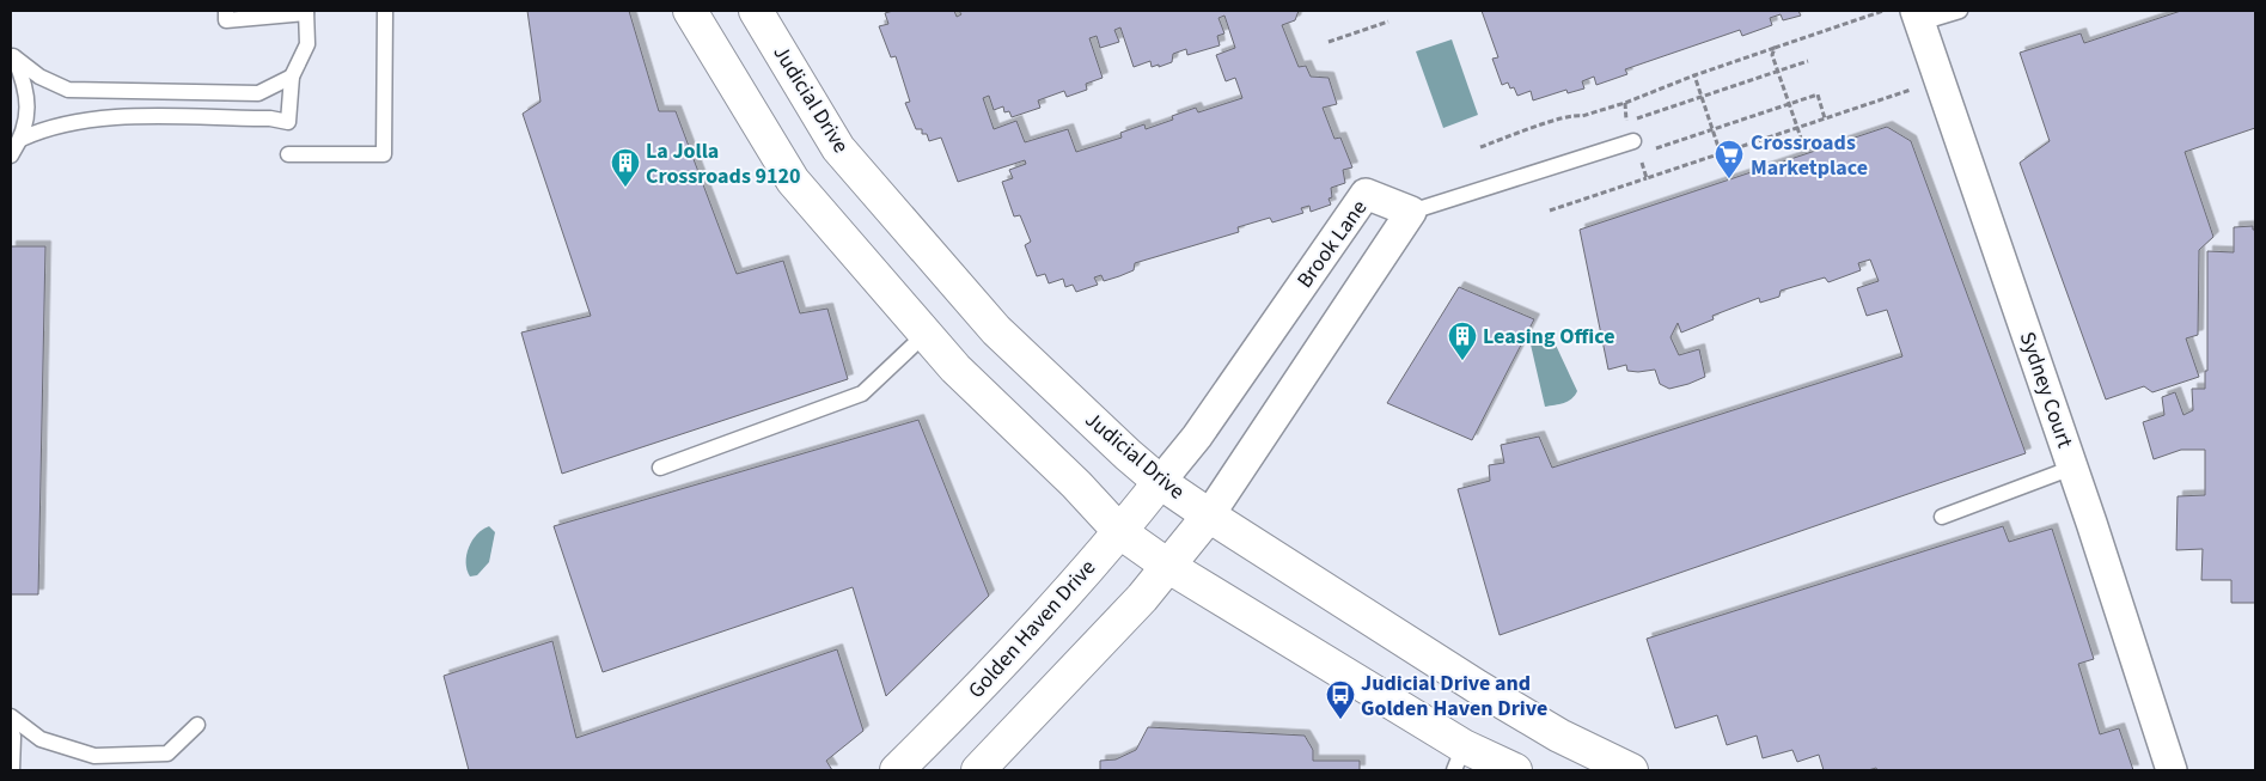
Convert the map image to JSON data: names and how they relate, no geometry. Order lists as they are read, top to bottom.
{
  "streets": {
    "street": [
      "Judicial Drive",
      "Brook Lane",
      "Sydney Court",
      "Golden Haven Drive"
    ]
  },
  "crossings": [
    ["Judicial Drive", "Brook Lane"],
    ["Judicial Drive", "Golden Haven Drive"],
    ["Brook Lane", "Golden Haven Drive"]
  ],
  "places": {
    "supermarket": ["Crossroads Marketplace"],
    "building": ["La Jolla Crossroads 9120", "Leasing Office"],
    "bus stop": ["Judicial Drive and Golden Haven Drive"]
  }
}
